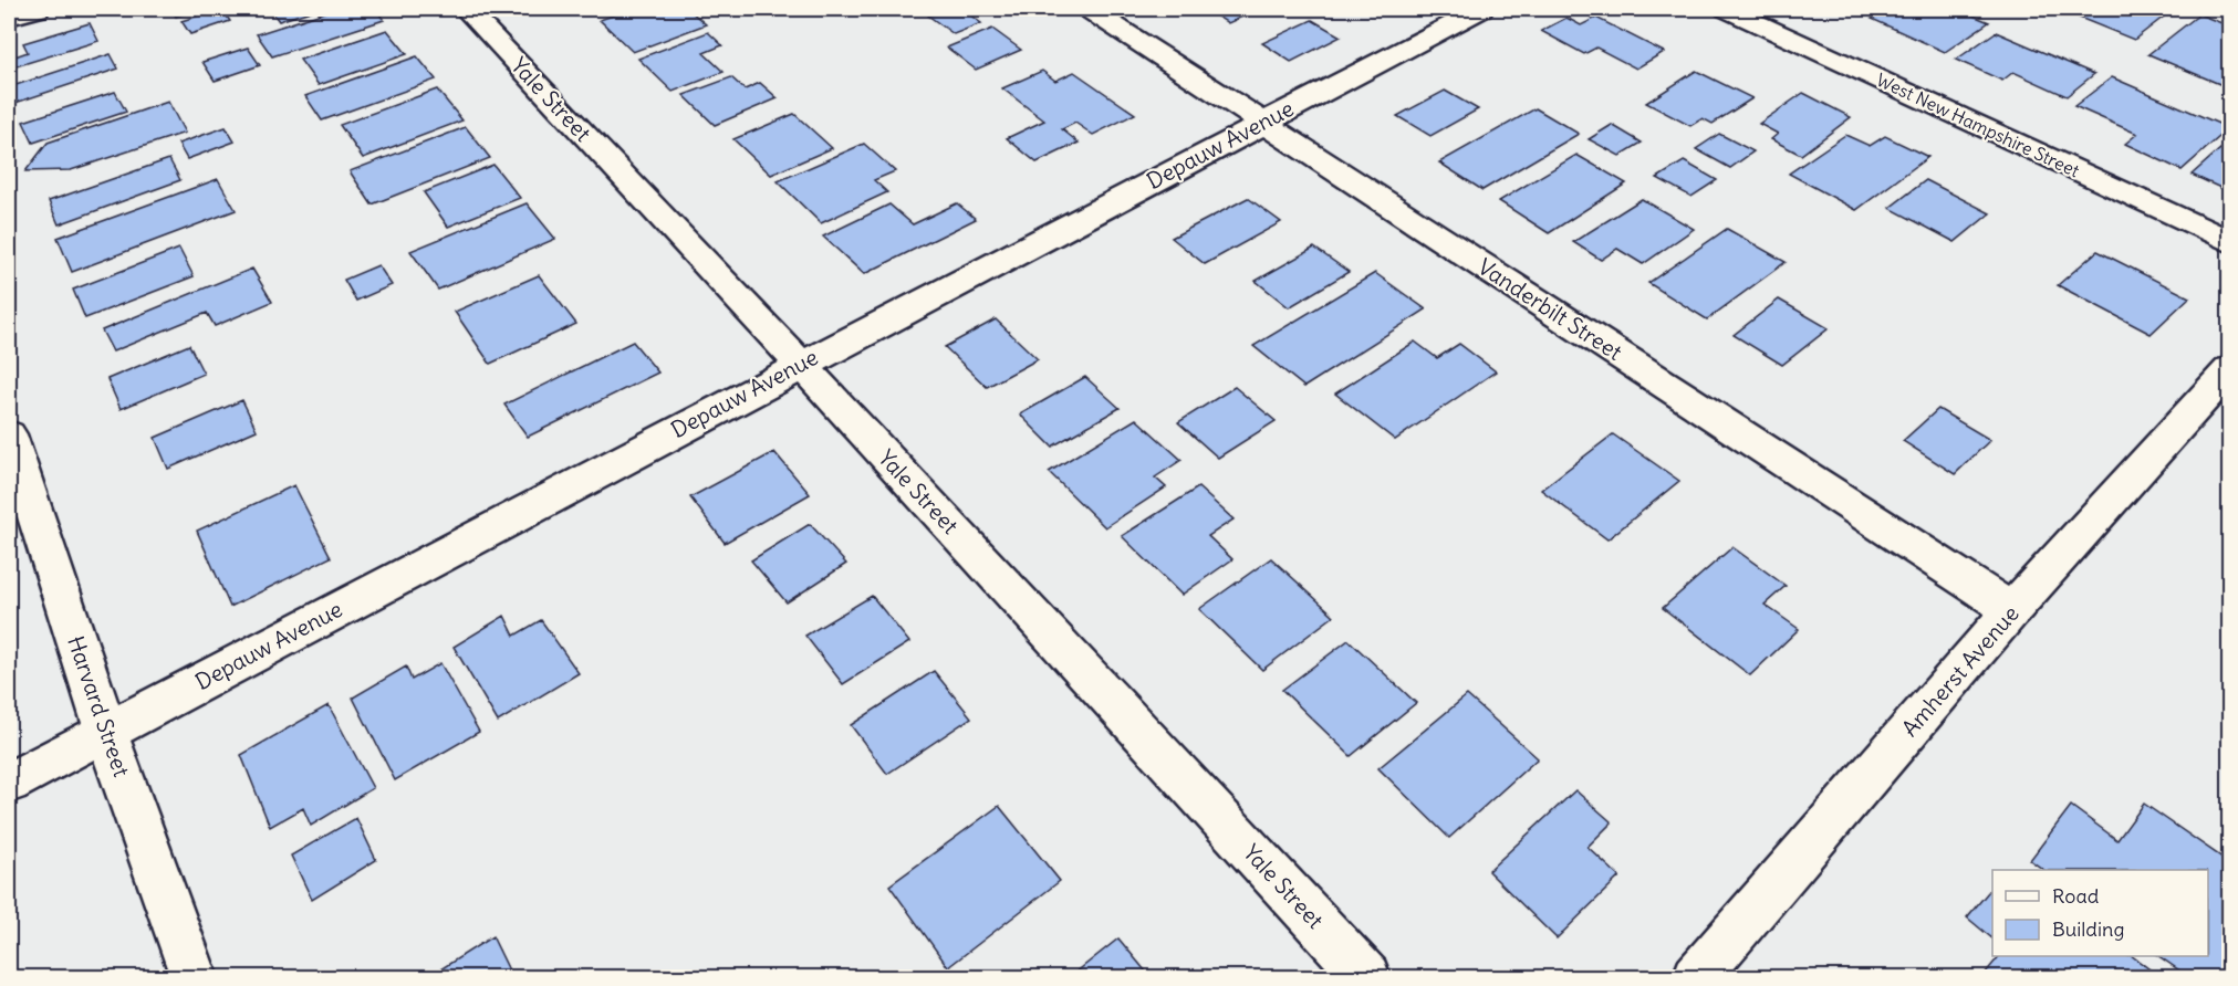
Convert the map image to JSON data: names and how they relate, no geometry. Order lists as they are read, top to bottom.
{
  "streets": {
    "street": [
      "Yale Street",
      "West New Hampshire Street",
      "Depauw Avenue",
      "Vanderbilt Street",
      "Amherst Avenue",
      "Harvard Street"
    ]
  },
  "crossings": [
    ["Yale Street", "Depauw Avenue"],
    ["Depauw Avenue", "Vanderbilt Street"],
    ["Depauw Avenue", "Harvard Street"],
    ["Vanderbilt Street", "Amherst Avenue"]
  ],
  "legend": ["Road", "Building"]
}
